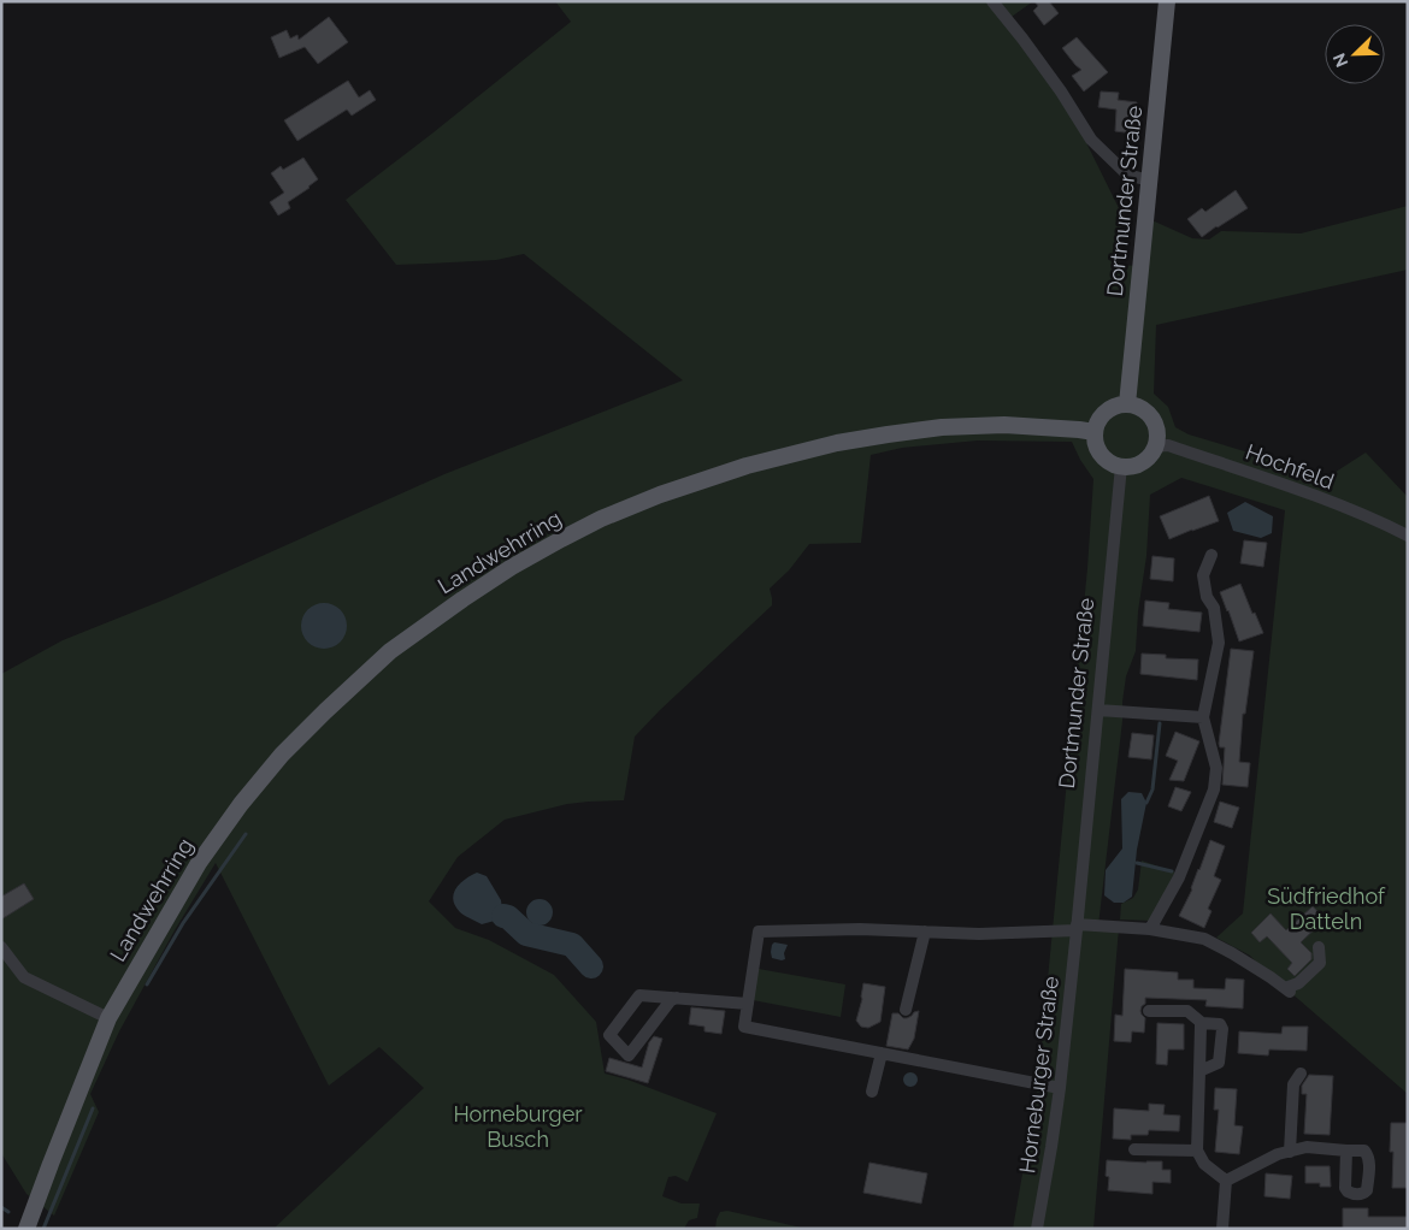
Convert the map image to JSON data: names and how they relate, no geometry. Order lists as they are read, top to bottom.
{
  "streets": {
    "main road": ["Dortmunder Straße", "Landwehrring"],
    "street": ["Hochfeld", "Horneburger Straße"]
  },
  "crossings": [
    ["Dortmunder Straße", "Hochfeld"],
    ["Dortmunder Straße", "Landwehrring"],
    ["Dortmunder Straße", "Horneburger Straße"],
    ["Hochfeld", "Landwehrring"]
  ],
  "parks": ["Südfriedhof Datteln", "Horneburger Busch"],
  "north": "bottom left"
}
